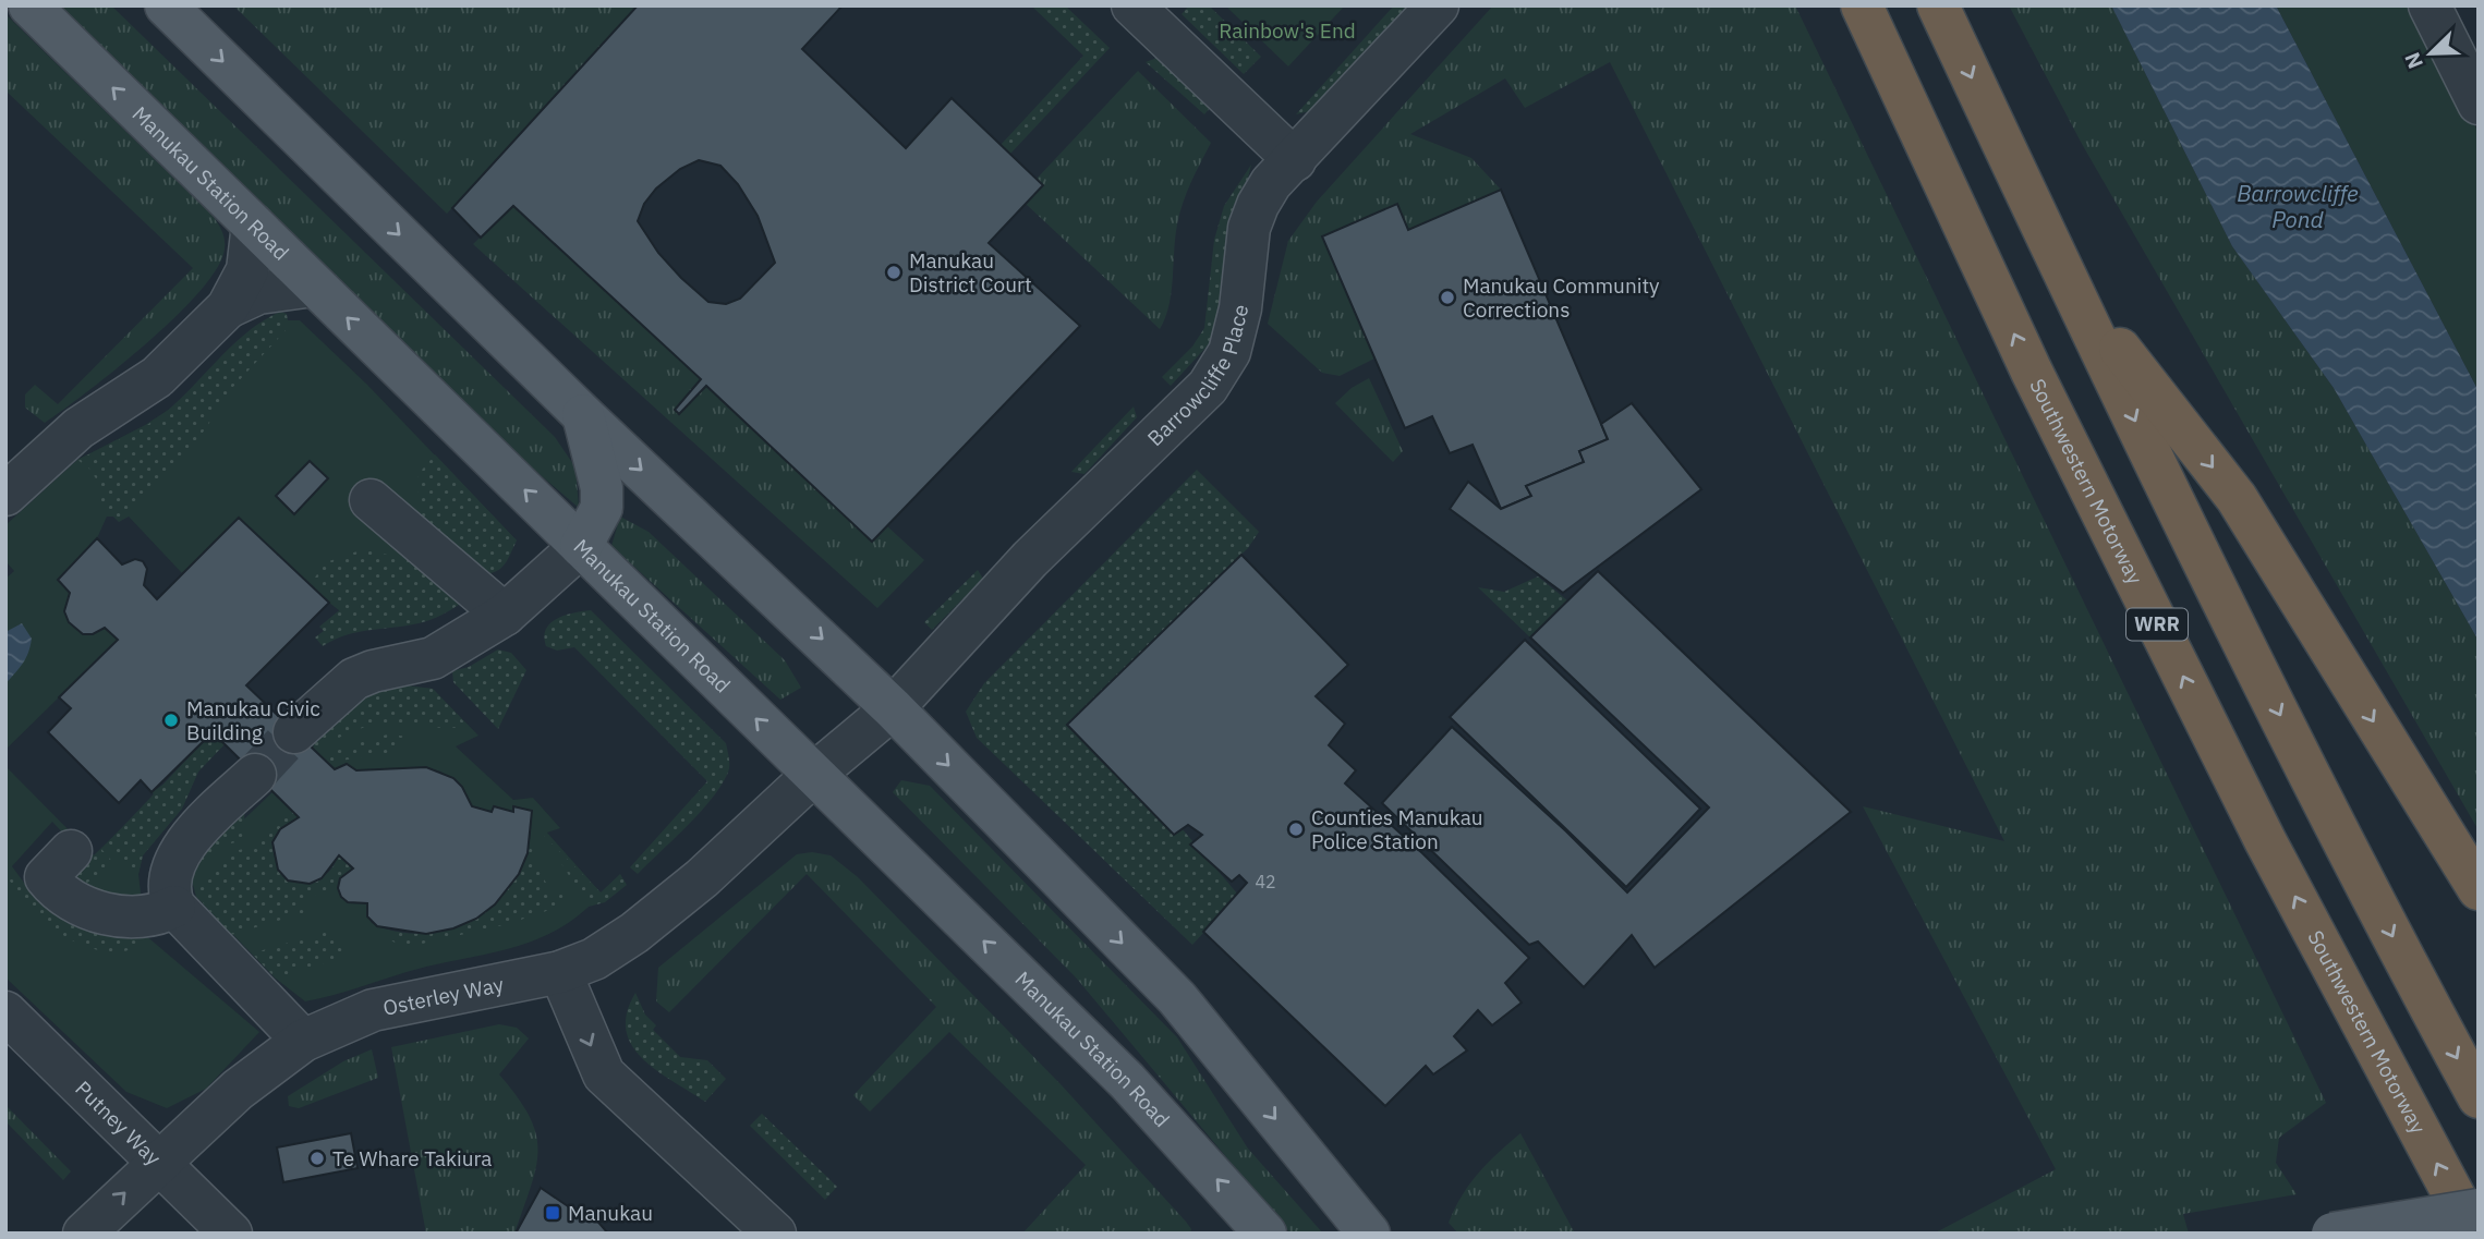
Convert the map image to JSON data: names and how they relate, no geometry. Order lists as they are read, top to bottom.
{
  "streets": {
    "highway": ["Southwestern Motorway", "WRR"],
    "main road": ["Manukau Station Road"],
    "street": ["Barrowcliffe Place", "Osterley Way", "Putney Way"]
  },
  "crossings": [
    ["Manukau Station Road", "Barrowcliffe Place"],
    ["Manukau Station Road", "Osterley Way"],
    ["Barrowcliffe Place", "Osterley Way"],
    ["Osterley Way", "Putney Way"]
  ],
  "water": ["Barrowcliffe Pond"],
  "parks": ["Rainbow's End"],
  "places": {
    "other": [
      "Manukau District Court",
      "Manukau Community Corrections",
      "Manukau Civic Building",
      "Counties Manukau Police Station",
      "Te Whare Takiura"
    ],
    "transit": ["Manukau"]
  },
  "house_numbers": ["42"],
  "north": "bottom left"
}
